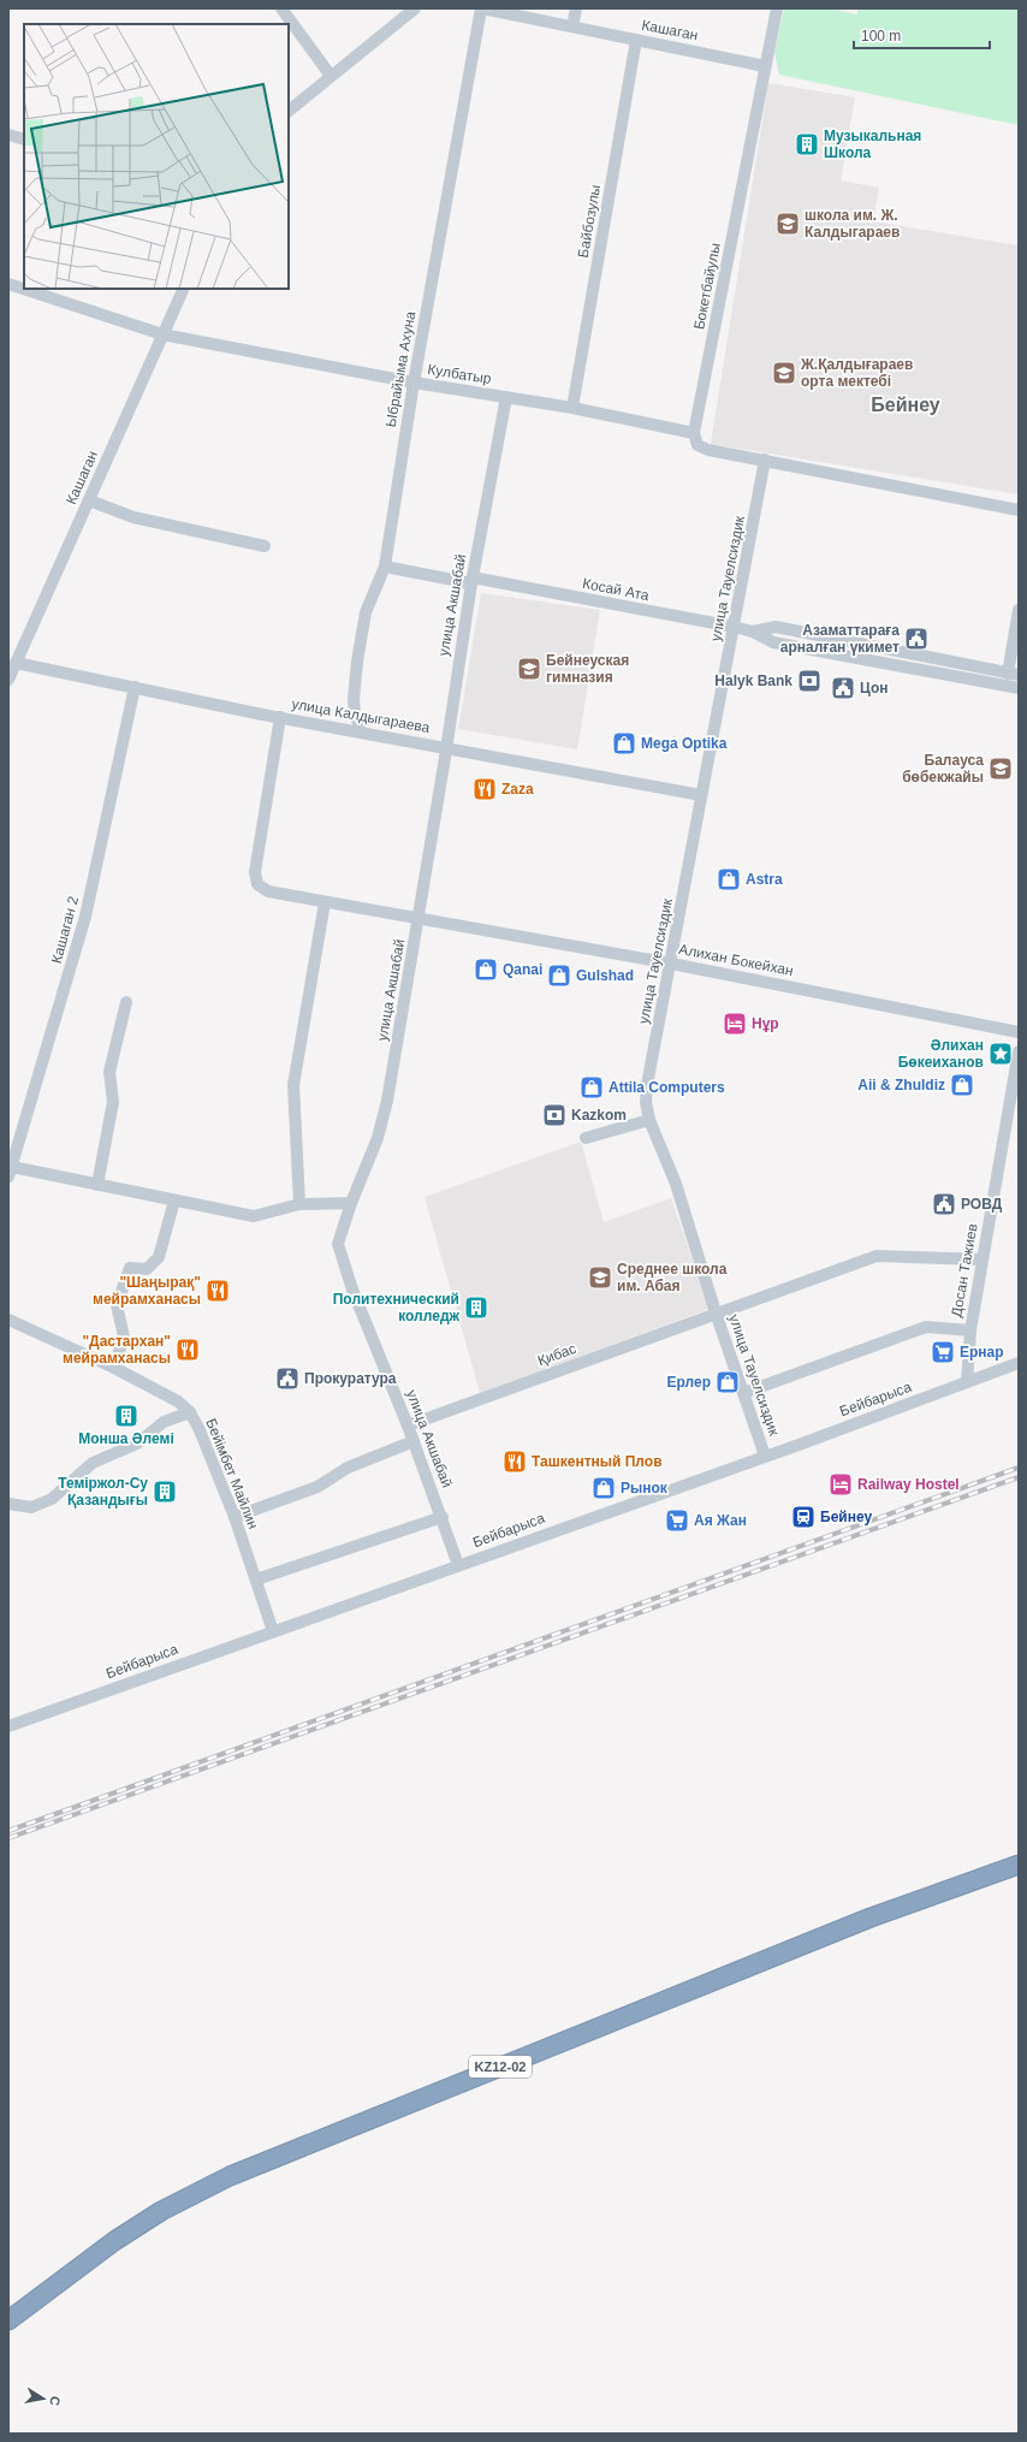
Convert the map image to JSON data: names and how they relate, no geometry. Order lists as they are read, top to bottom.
{
  "streets": {
    "highway": ["KZ12-02"],
    "street": [
      "Кашаган",
      "Байбозулы",
      "Бокетбайулы",
      "Ыбрайыма Ахуна",
      "Кулбатыр",
      "улица Тауелсиздик",
      "Косай Ата",
      "улица Акшабай",
      "улица Калдыгараева",
      "Кашаган 2",
      "Алихан Бокейхан",
      "Досан Тажиев",
      "Қибас",
      "Бейбарыса",
      "Бейімбет Майлин"
    ]
  },
  "crossings": [
    ["Кашаган", "Байбозулы"],
    ["Кашаган", "Бокетбайулы"],
    ["Кашаган", "Ыбрайыма Ахуна"],
    ["Кашаган", "Кулбатыр"],
    ["Кашаган", "улица Калдыгараева"],
    ["Байбозулы", "Кулбатыр"],
    ["Бокетбайулы", "Кулбатыр"],
    ["Ыбрайыма Ахуна", "Кулбатыр"],
    ["Ыбрайыма Ахуна", "Косай Ата"],
    ["Ыбрайыма Ахуна", "улица Калдыгараева"],
    ["Кулбатыр", "улица Акшабай"],
    ["улица Тауелсиздик", "Косай Ата"],
    ["улица Тауелсиздик", "улица Калдыгараева"],
    ["улица Тауелсиздик", "Алихан Бокейхан"],
    ["улица Тауелсиздик", "Қибас"],
    ["улица Тауелсиздик", "Бейбарыса"],
    ["Косай Ата", "улица Акшабай"],
    ["улица Акшабай", "улица Калдыгараева"],
    ["улица Акшабай", "Алихан Бокейхан"],
    ["улица Акшабай", "Қибас"],
    ["улица Акшабай", "Бейбарыса"],
    ["улица Калдыгараева", "Кашаган 2"],
    ["улица Калдыгараева", "Алихан Бокейхан"],
    ["Досан Тажиев", "Қибас"],
    ["Досан Тажиев", "Бейбарыса"],
    ["Бейбарыса", "Бейімбет Майлин"]
  ],
  "districts": ["Бейнеу"],
  "places": {
    "building": [
      "Музыкальная Школа",
      "Политехнический колледж",
      "Монша Әлемі",
      "Теміржол-Су Қазандығы"
    ],
    "school or university": [
      "школа им. Ж. Калдыгараев",
      "Ж.Қалдығараев орта мектебі",
      "Бейнеуская гимназия",
      "Балауса бөбекжайы",
      "Среднее школа им. Абая"
    ],
    "public building": [
      "Азаматтараға арналған үкимет",
      "Цон",
      "РОВД",
      "Прокуратура"
    ],
    "bank": ["Halyk Bank", "Kazkom"],
    "shop": [
      "Mega Optika",
      "Astra",
      "Qanai",
      "Gulshad",
      "Aii & Zhuldiz",
      "Attila Computers",
      "Ерлер",
      "Рынок"
    ],
    "restaurant": [
      "Zaza",
      "\"Шаңырақ\" мейрамханасы",
      "\"Дастархан\" мейрамханасы",
      "Ташкентный Плов"
    ],
    "hotel": ["Нұр", "Railway Hostel"],
    "place": ["Әлихан Бөкеиханов"],
    "supermarket": ["Ернар", "Ая Жан"],
    "station": ["Бейнеу"]
  },
  "scale_bar": "100 m",
  "north": "right"
}
